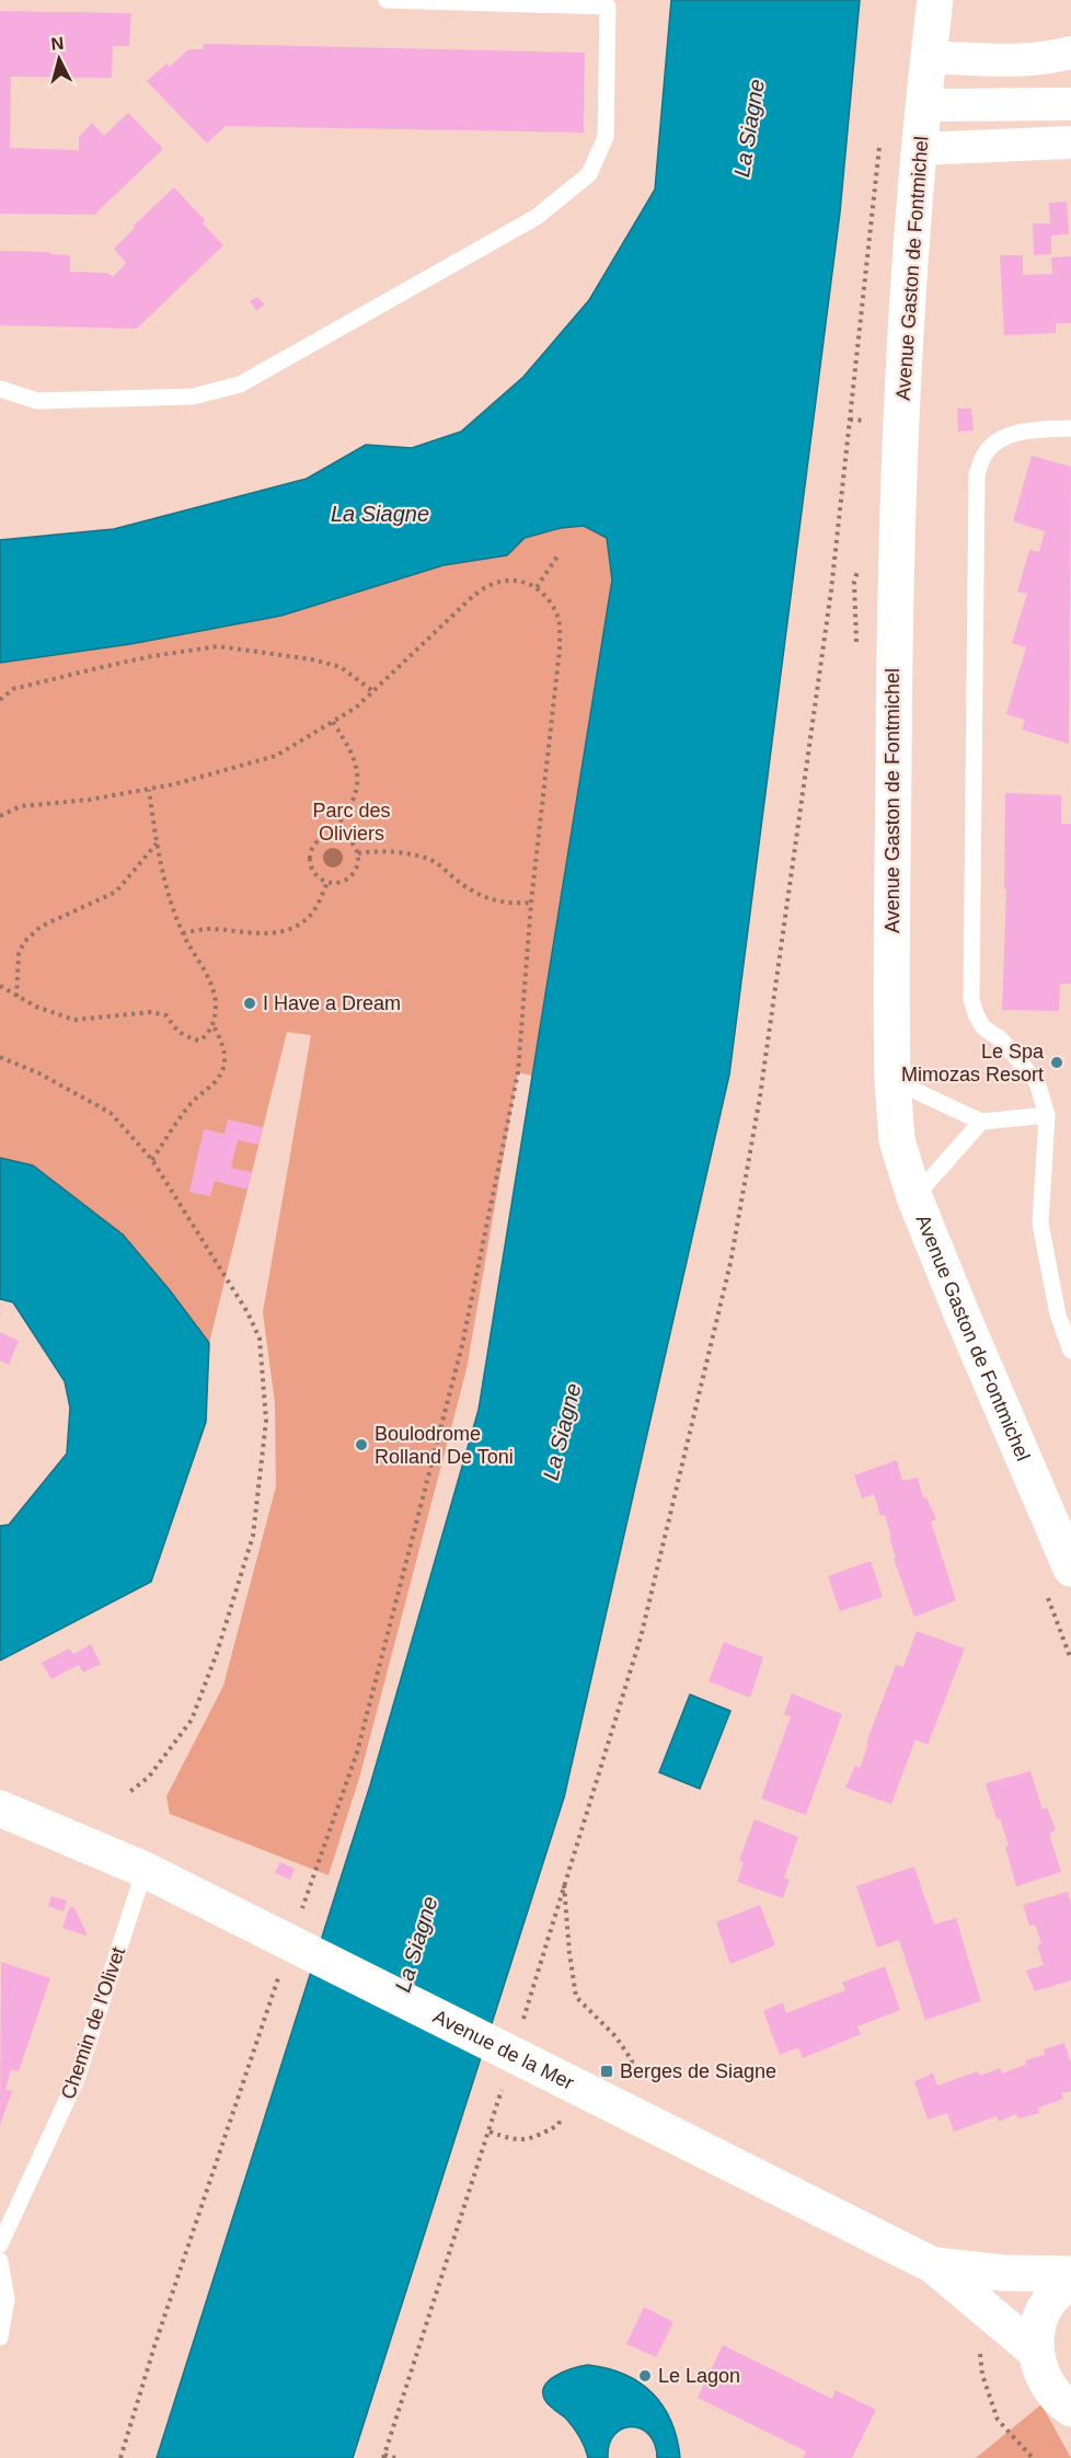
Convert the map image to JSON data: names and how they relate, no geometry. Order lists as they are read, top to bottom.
{
  "streets": {
    "main road": ["Avenue Gaston de Fontmichel", "Avenue de la Mer"],
    "lane": ["Chemin de l'Olivet"]
  },
  "crossings": [
    ["Chemin de l'Olivet", "Avenue de la Mer"]
  ],
  "water": ["La Siagne"],
  "parks": ["Parc des Oliviers"],
  "places": {
    "other": [
      "I Have a Dream",
      "Le Spa Mimozas Resort",
      "Boulodrome Rolland De Toni",
      "Le Lagon"
    ],
    "transit": ["Berges de Siagne"]
  },
  "north": "top"
}
